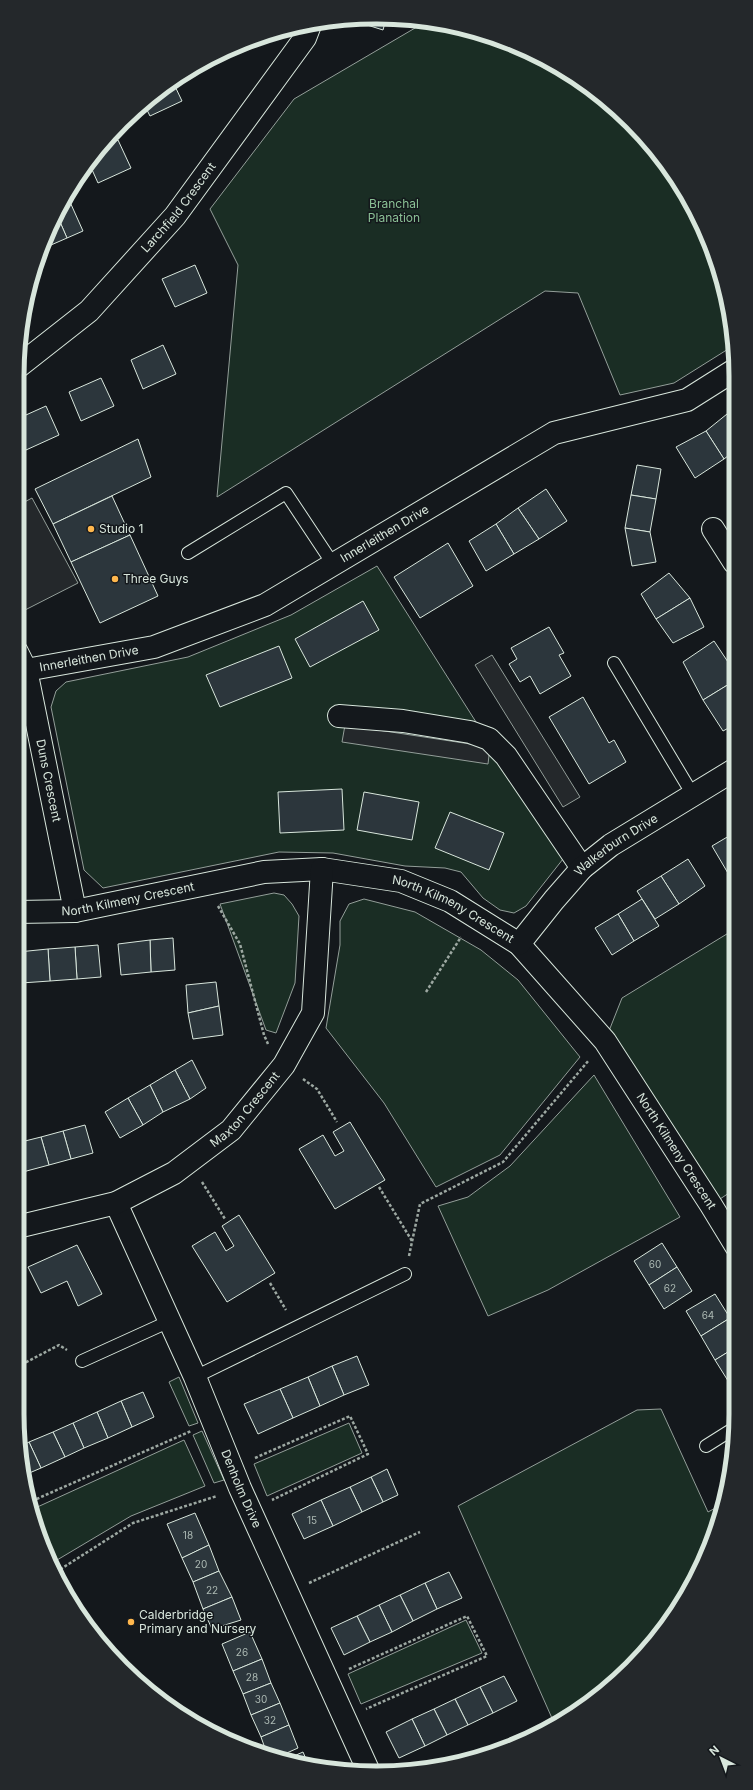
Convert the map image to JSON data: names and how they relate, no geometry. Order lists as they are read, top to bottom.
{
  "streets": {
    "street": [
      "Larchfield Crescent",
      "Innerleithen Drive",
      "Duns Crescent",
      "Walkerburn Drive",
      "North Kilmeny Crescent",
      "Maxton Crescent",
      "Denholm Drive"
    ]
  },
  "crossings": [
    ["Duns Crescent", "North Kilmeny Crescent"],
    ["Walkerburn Drive", "North Kilmeny Crescent"],
    ["North Kilmeny Crescent", "Maxton Crescent"],
    ["Maxton Crescent", "Denholm Drive"]
  ],
  "parks": ["Branchal Planation"],
  "places": ["Studio 1", "Three Guys", "Calderbridge Primary and Nursery"],
  "house_numbers": [
    "60",
    "62",
    "64",
    "15",
    "18",
    "20",
    "22",
    "26",
    "28",
    "30",
    "32"
  ],
  "north": "top left"
}
